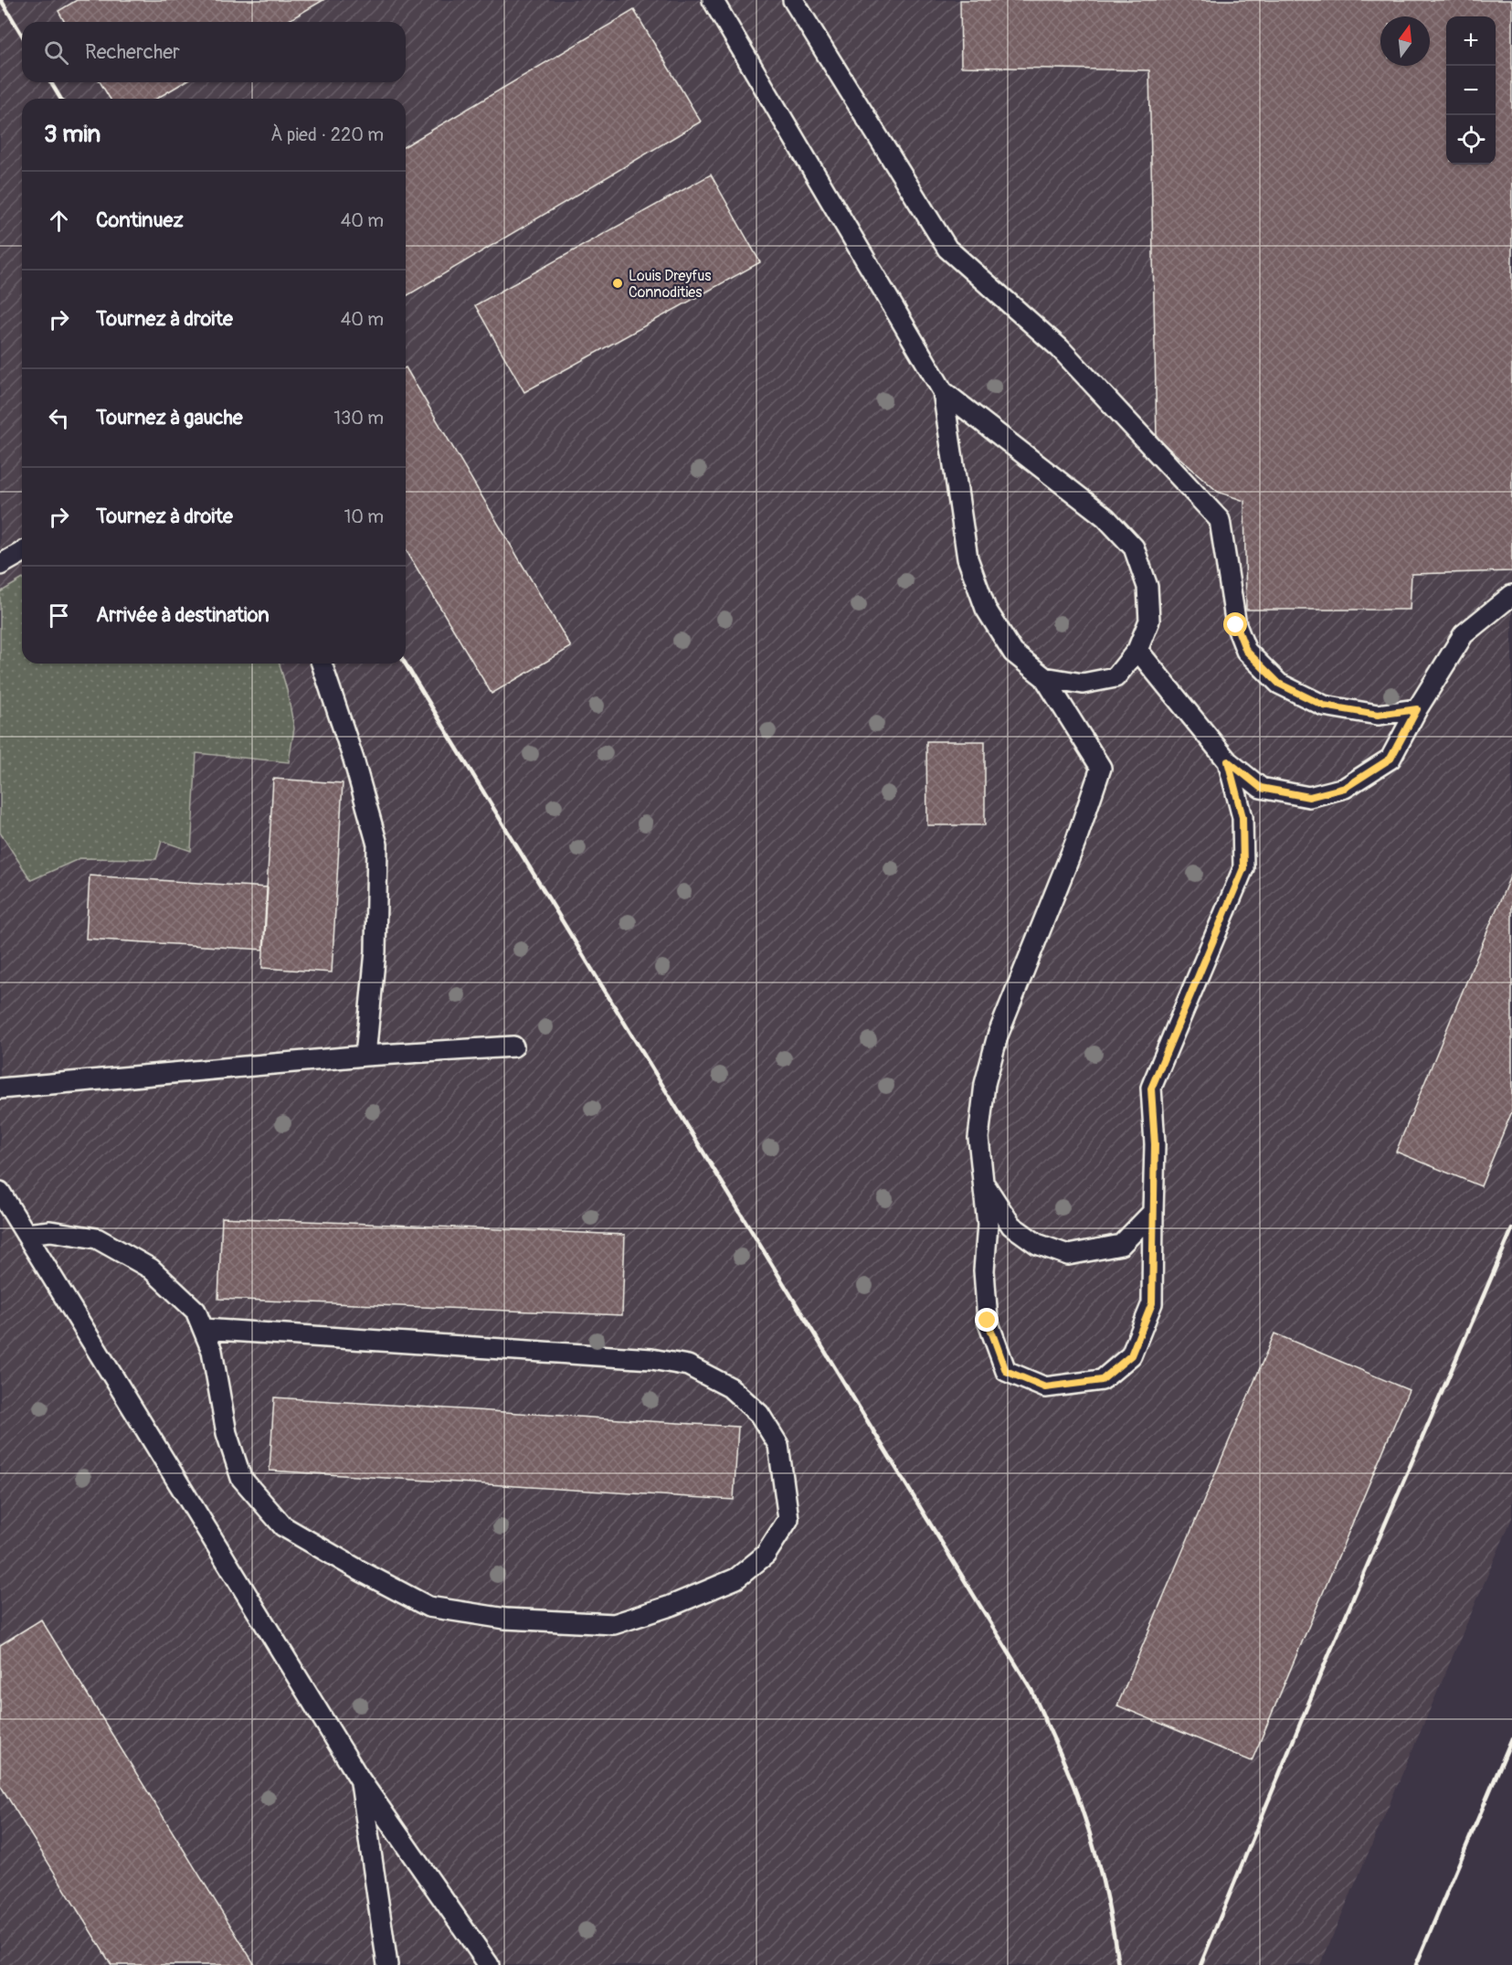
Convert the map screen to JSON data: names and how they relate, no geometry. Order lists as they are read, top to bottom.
{
  "places": ["Louis Dreyfus Connodities"],
  "north": "top",
  "page": {
    "map_buttons": ["+", "−"],
    "search": "Rechercher",
    "heading": ["3 min", "À pied · 220 m"],
    "list": [
      ["Continuez", "40 m"],
      ["Tournez à droite", "40 m"],
      ["Tournez à gauche", "130 m"],
      ["Tournez à droite", "10 m"],
      "Arrivée à destination"
    ]
  }
}
